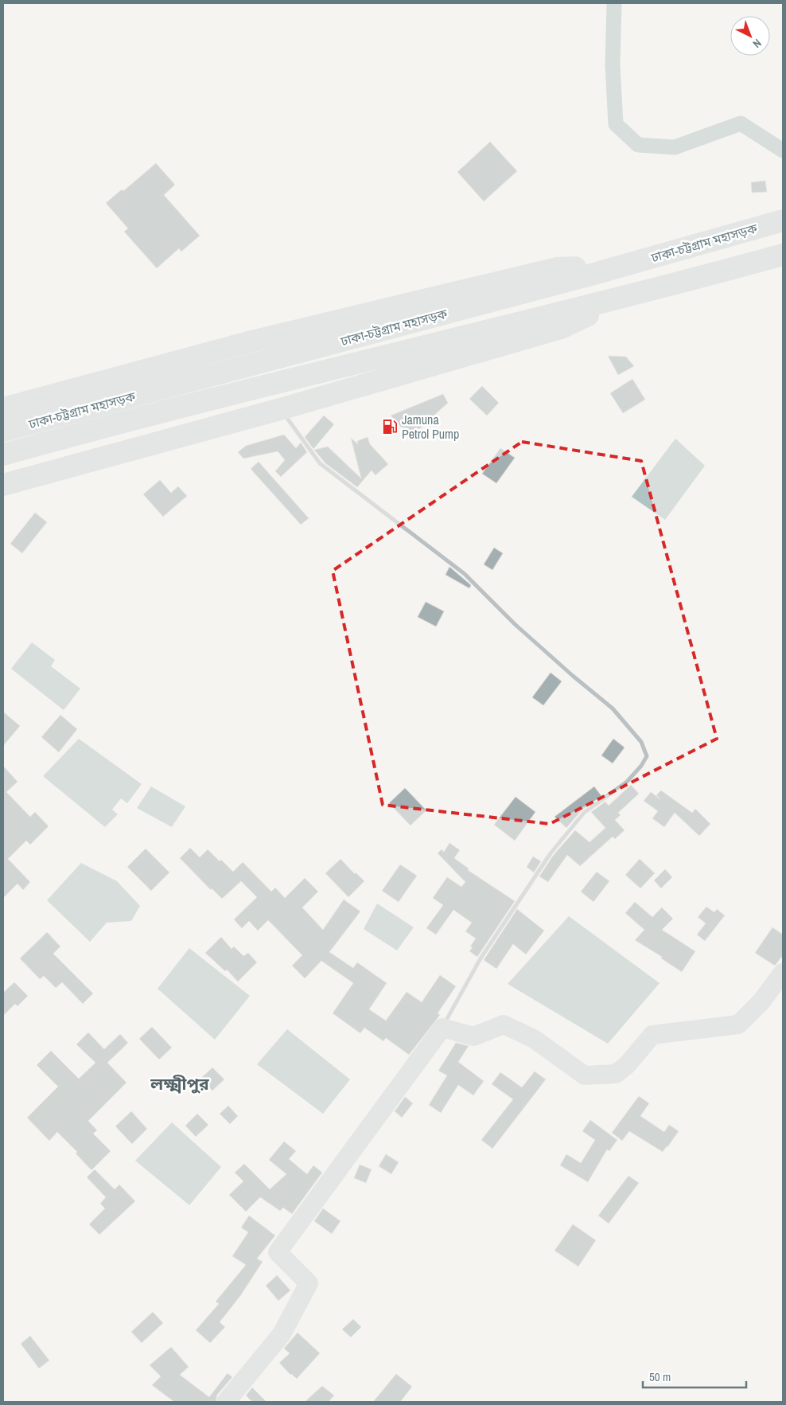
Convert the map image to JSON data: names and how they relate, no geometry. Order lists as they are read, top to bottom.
{
  "streets": {
    "highway": ["ঢাকা-চট্টগ্রাম মহাসড়ক"]
  },
  "districts": ["লক্ষ্মীপুর"],
  "places": {
    "fuel station": ["Jamuna Petrol Pump"]
  },
  "scale_bar": "50 m",
  "north": "bottom right"
}
